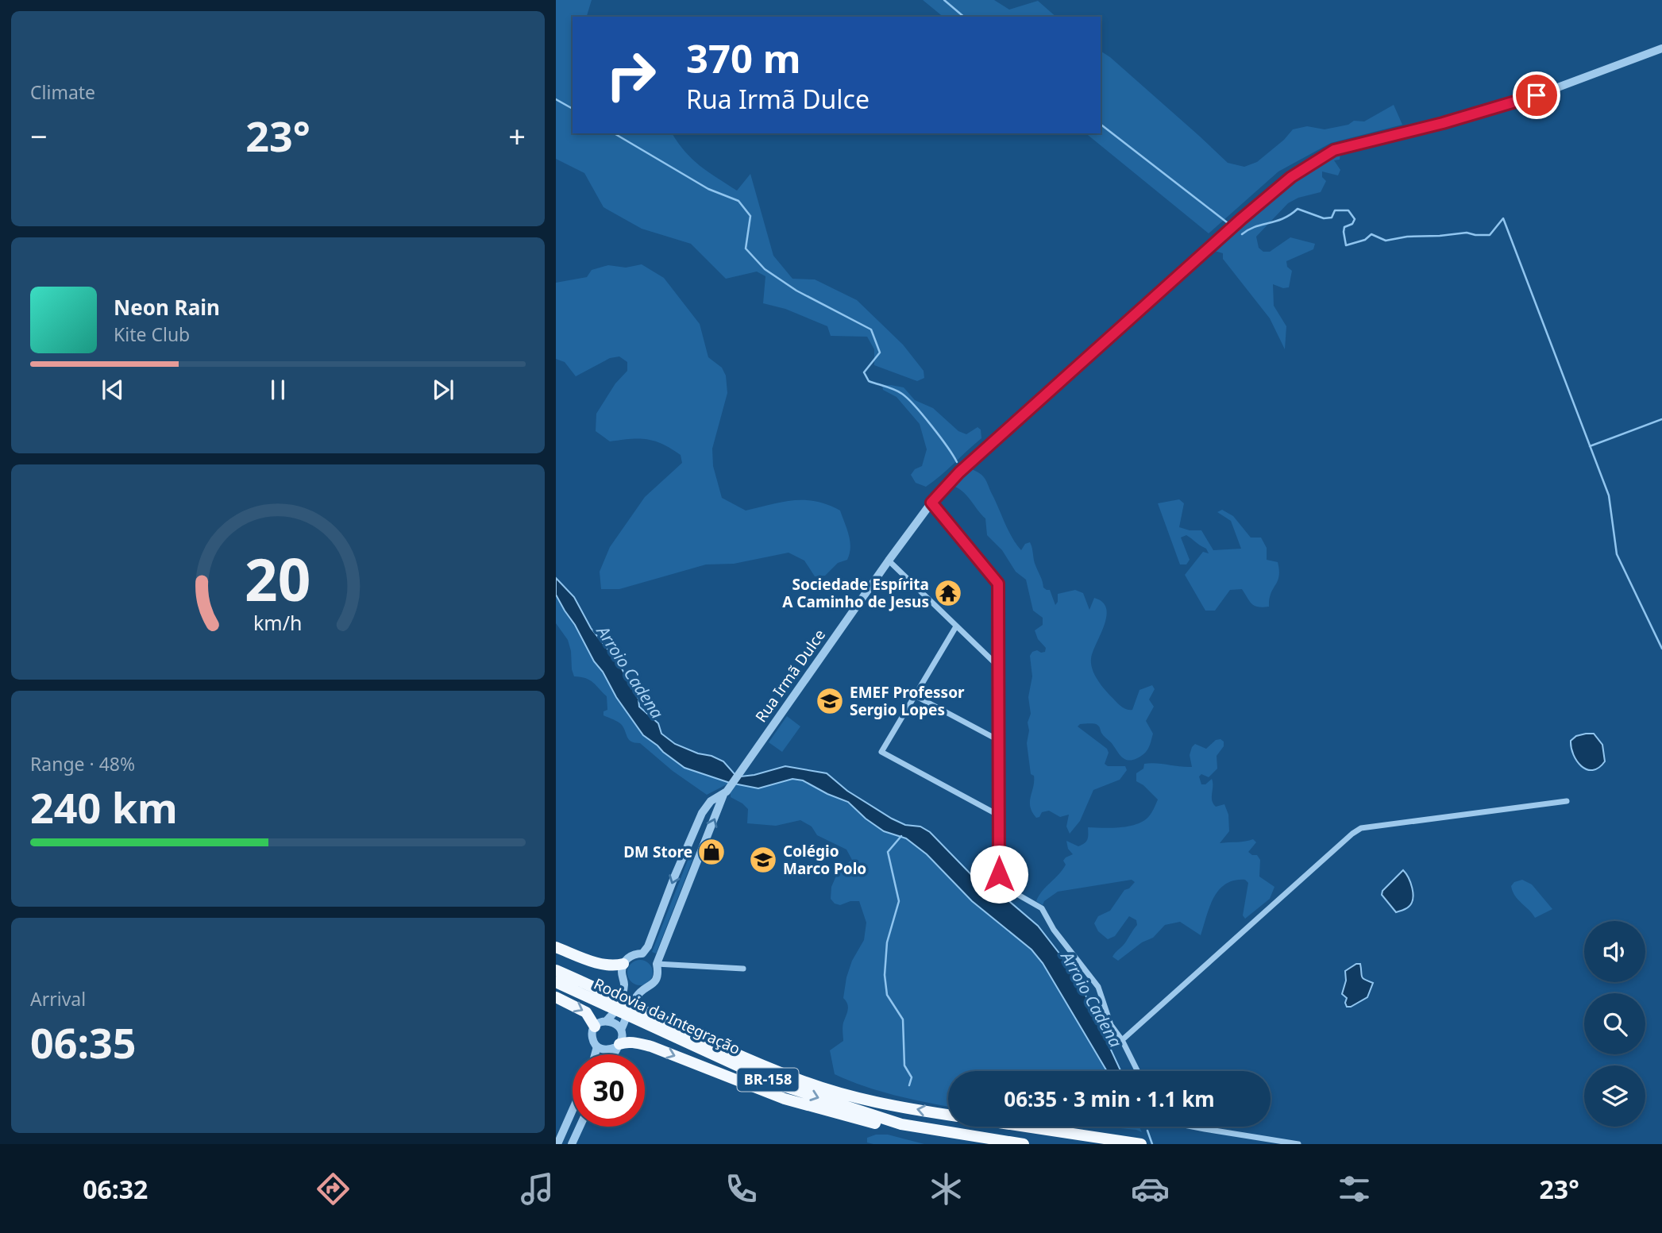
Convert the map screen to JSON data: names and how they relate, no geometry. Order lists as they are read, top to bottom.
{
  "streets": {
    "highway": ["Rodovia da Integração", "BR-158"],
    "street": ["Rua Irmã Dulce"]
  },
  "water": ["Arroio Cadena"],
  "places": {
    "temple": ["Sociedade Espírita A Caminho de Jesus"],
    "school or university": ["EMEF Professor Sergio Lopes", "Colégio Marco Polo"],
    "shop": ["DM Store"]
  },
  "page": {
    "tile": [
      "Climate",
      ["Range · 48%", "240 km"],
      ["Arrival", "06:35"]
    ],
    "turn": ["370 m", "Rua Irmã Dulce"],
    "heat": ["−", "23°", "+"],
    "song": ["Neon Rain", "Kite Club"],
    "limit": "30",
    "trip": "06:35 · 3 min · 1.1 km",
    "tabs": ["06:32", "23°"],
    "gauge": ["20", "km/h"]
  }
}
